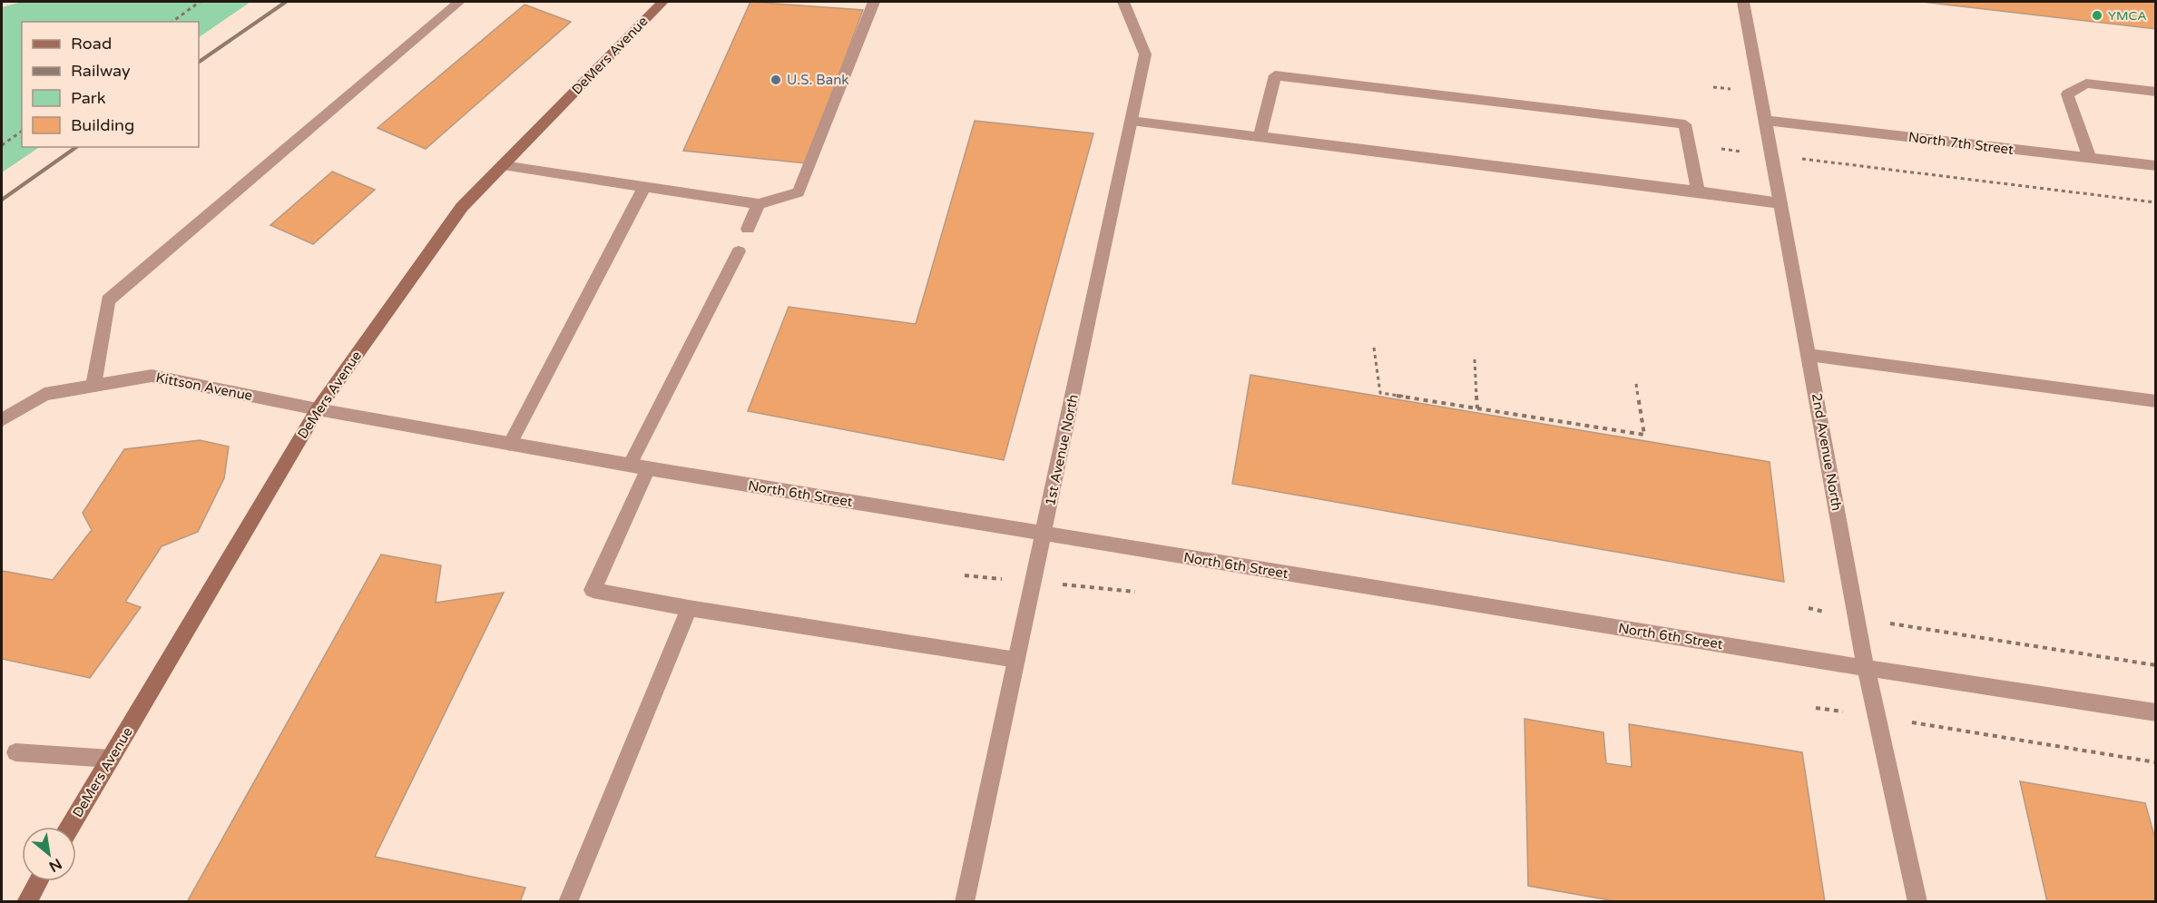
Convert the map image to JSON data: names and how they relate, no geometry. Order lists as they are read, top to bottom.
{
  "streets": {
    "main road": ["DeMers Avenue"],
    "street": [
      "North 7th Street",
      "Kittson Avenue",
      "1st Avenue North",
      "2nd Avenue North",
      "North 6th Street"
    ]
  },
  "crossings": [
    ["DeMers Avenue", "Kittson Avenue"],
    ["DeMers Avenue", "North 6th Street"],
    ["North 7th Street", "2nd Avenue North"],
    ["Kittson Avenue", "North 6th Street"],
    ["1st Avenue North", "North 6th Street"],
    ["2nd Avenue North", "North 6th Street"]
  ],
  "places": ["YMCA", "U.S. Bank"],
  "legend": [
    "Road",
    "Railway",
    "Park",
    "Building"
  ],
  "north": "bottom right"
}
